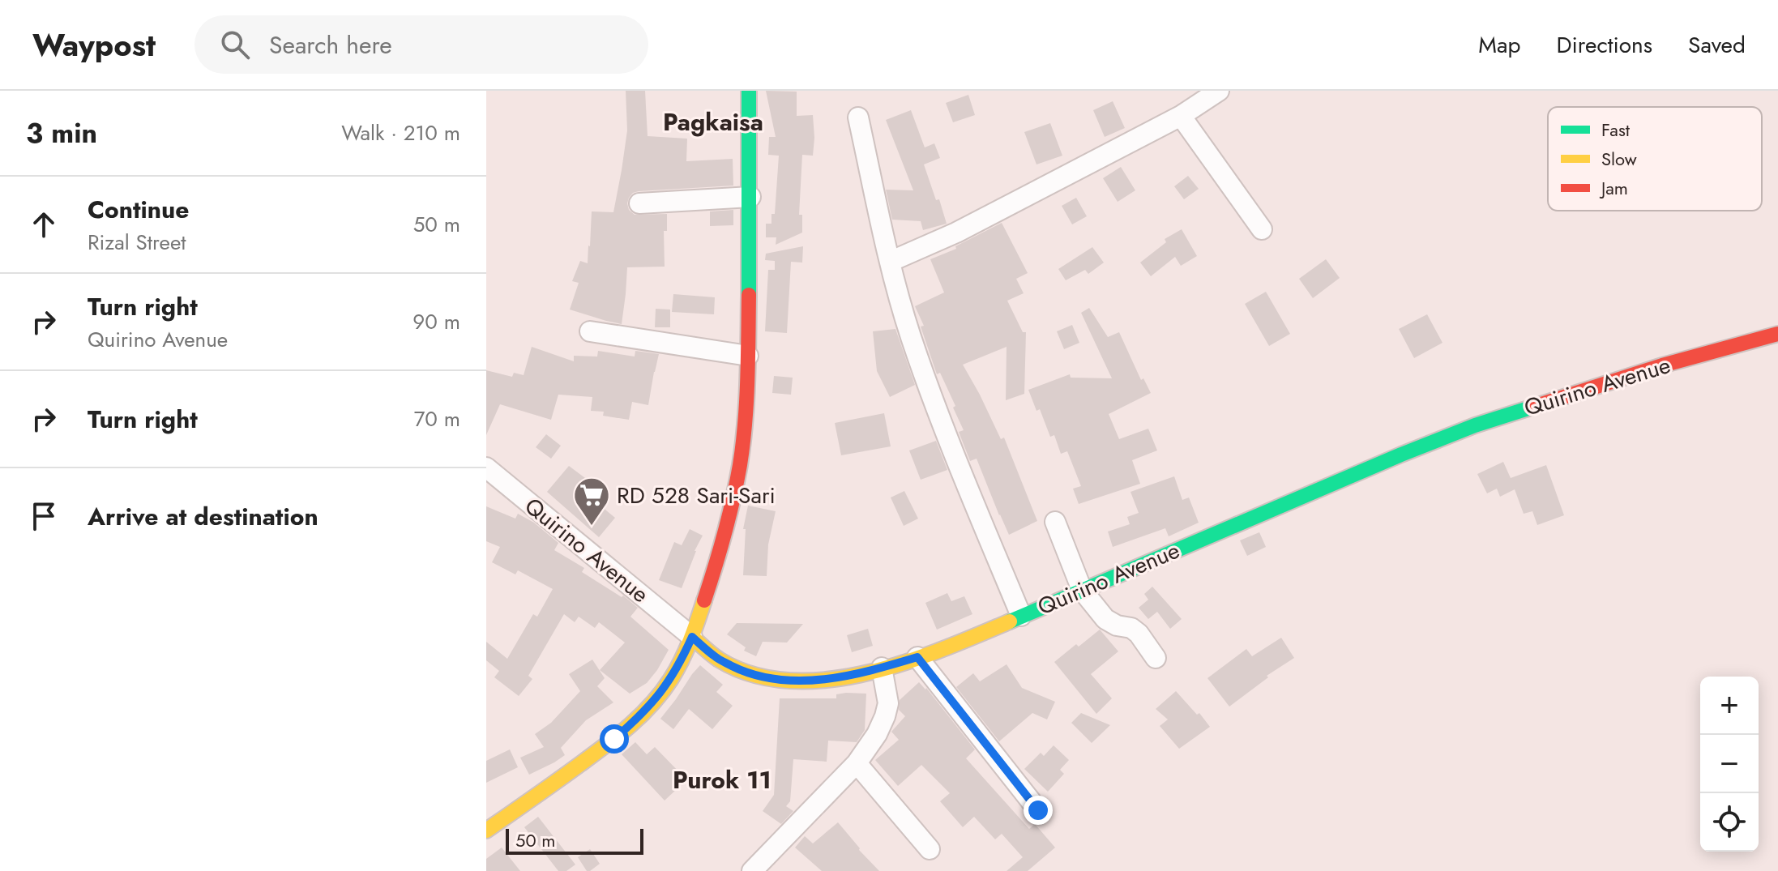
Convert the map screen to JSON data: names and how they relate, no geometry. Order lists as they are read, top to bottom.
{
  "streets": {
    "main road": ["Quirino Avenue"]
  },
  "districts": ["Pagkaisa", "Purok 11"],
  "places": {
    "supermarket": ["RD 528 Sari-Sari"]
  },
  "legend": ["Fast", "Slow", "Jam"],
  "scale_bar": "50 m",
  "page": {
    "header": "Waypost",
    "search": "Search here",
    "nav": ["Map", "Directions", "Saved"],
    "heading": ["3 min", "Walk · 210 m"],
    "list": [
      ["Continue", "Rizal Street", "50 m"],
      ["Turn right", "Quirino Avenue", "90 m"],
      ["Turn right", "70 m"],
      "Arrive at destination"
    ],
    "map_buttons": ["+", "−"],
    "scale": "50 m"
  }
}
